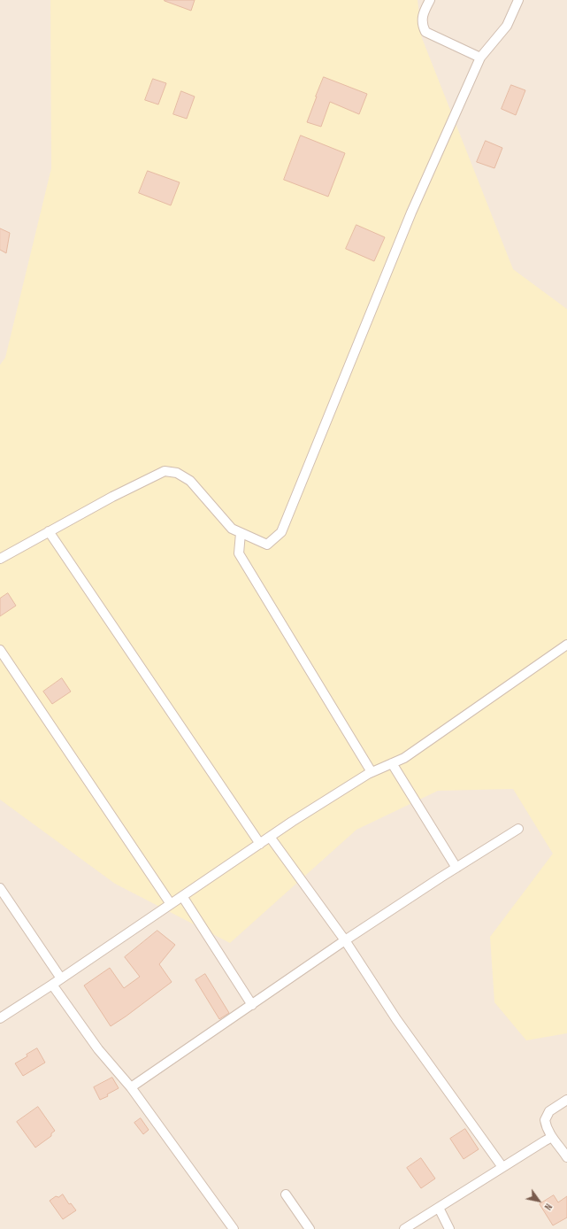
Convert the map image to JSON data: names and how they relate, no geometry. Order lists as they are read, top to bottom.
{
  "north": "bottom right"
}
